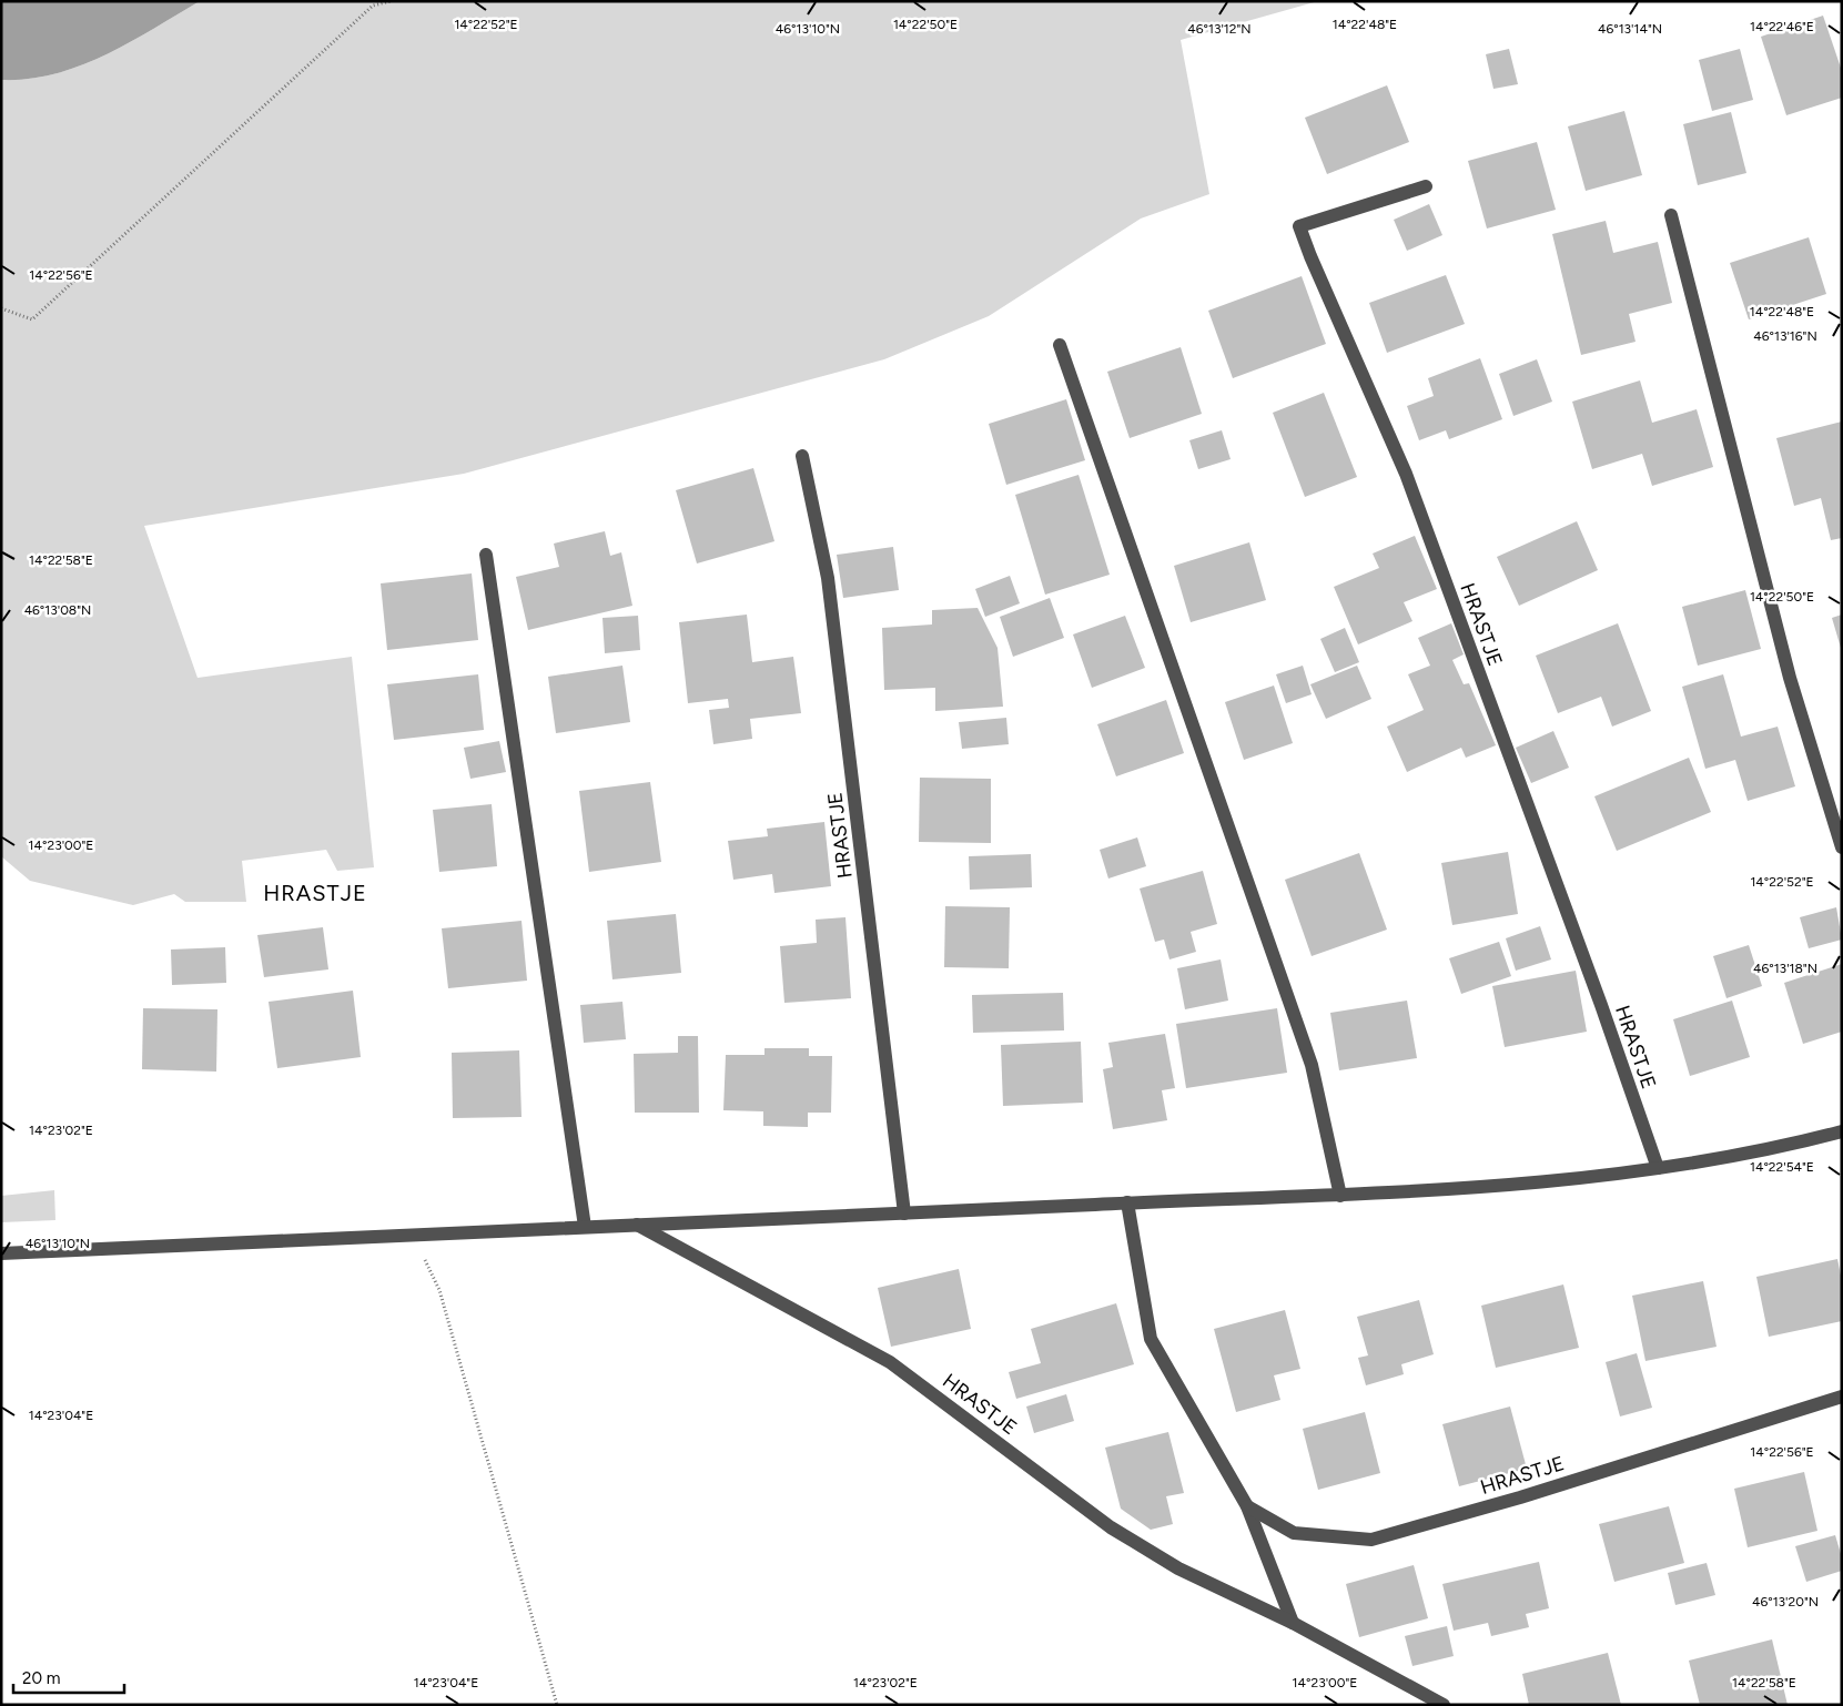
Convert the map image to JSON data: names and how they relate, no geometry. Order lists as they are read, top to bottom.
{
  "streets": {
    "street": ["HRASTJE"]
  },
  "districts": ["HRASTJE"],
  "scale_bar": "20 m",
  "coordinates": [
    "14°22'52\"E",
    "14°22'50\"E",
    "14°22'48\"E",
    "14°22'46\"E",
    "46°13'12\"N",
    "46°13'14\"N",
    "46°13'10\"N",
    "14°22'56\"E",
    "46°13'16\"N",
    "14°22'58\"E",
    "46°13'08\"N",
    "14°23'00\"E",
    "46°13'18\"N",
    "14°23'02\"E",
    "14°22'54\"E",
    "14°23'04\"E",
    "46°13'20\"N"
  ]
}
